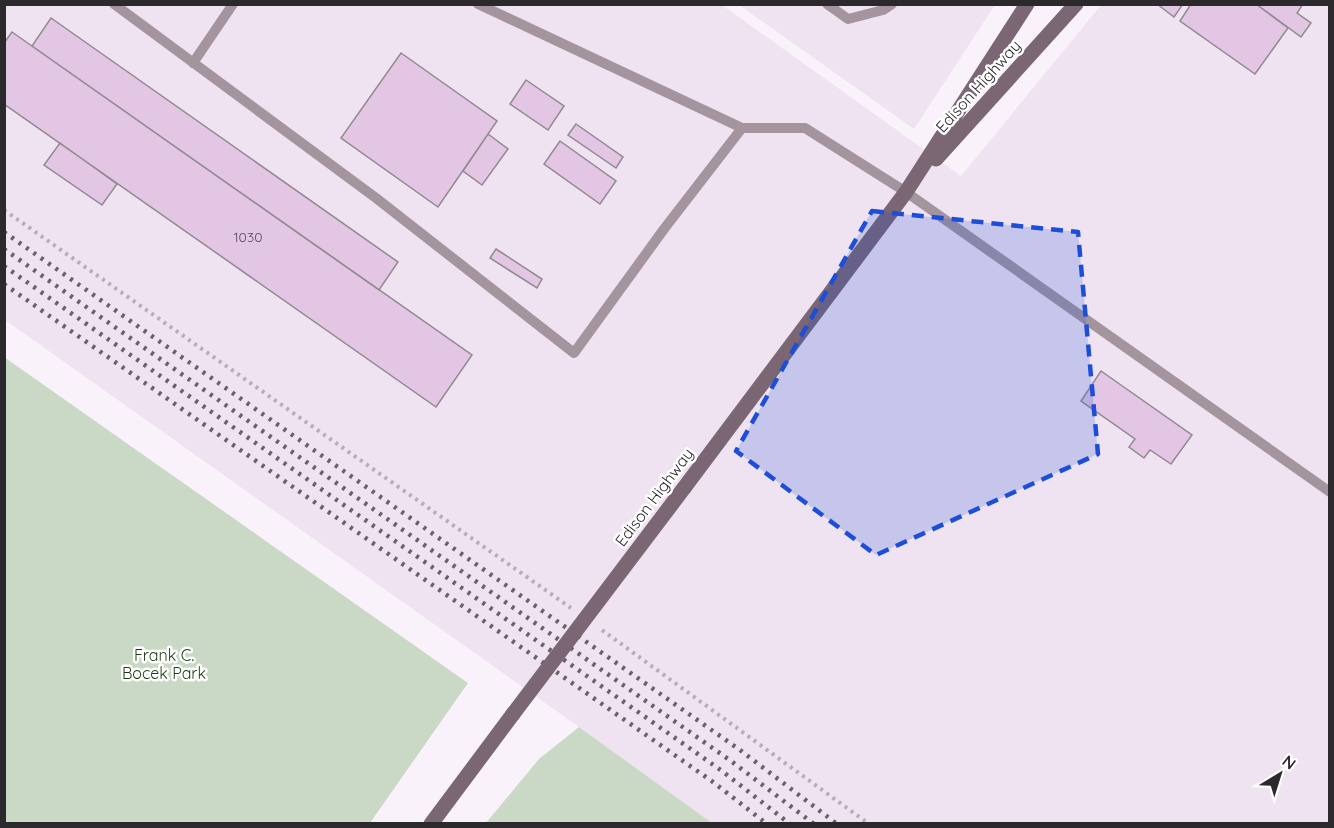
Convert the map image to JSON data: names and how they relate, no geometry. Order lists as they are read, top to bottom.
{
  "streets": {
    "main road": ["Edison Highway"]
  },
  "parks": ["Frank C. Bocek Park"],
  "house_numbers": ["1030"],
  "north": "top right"
}
